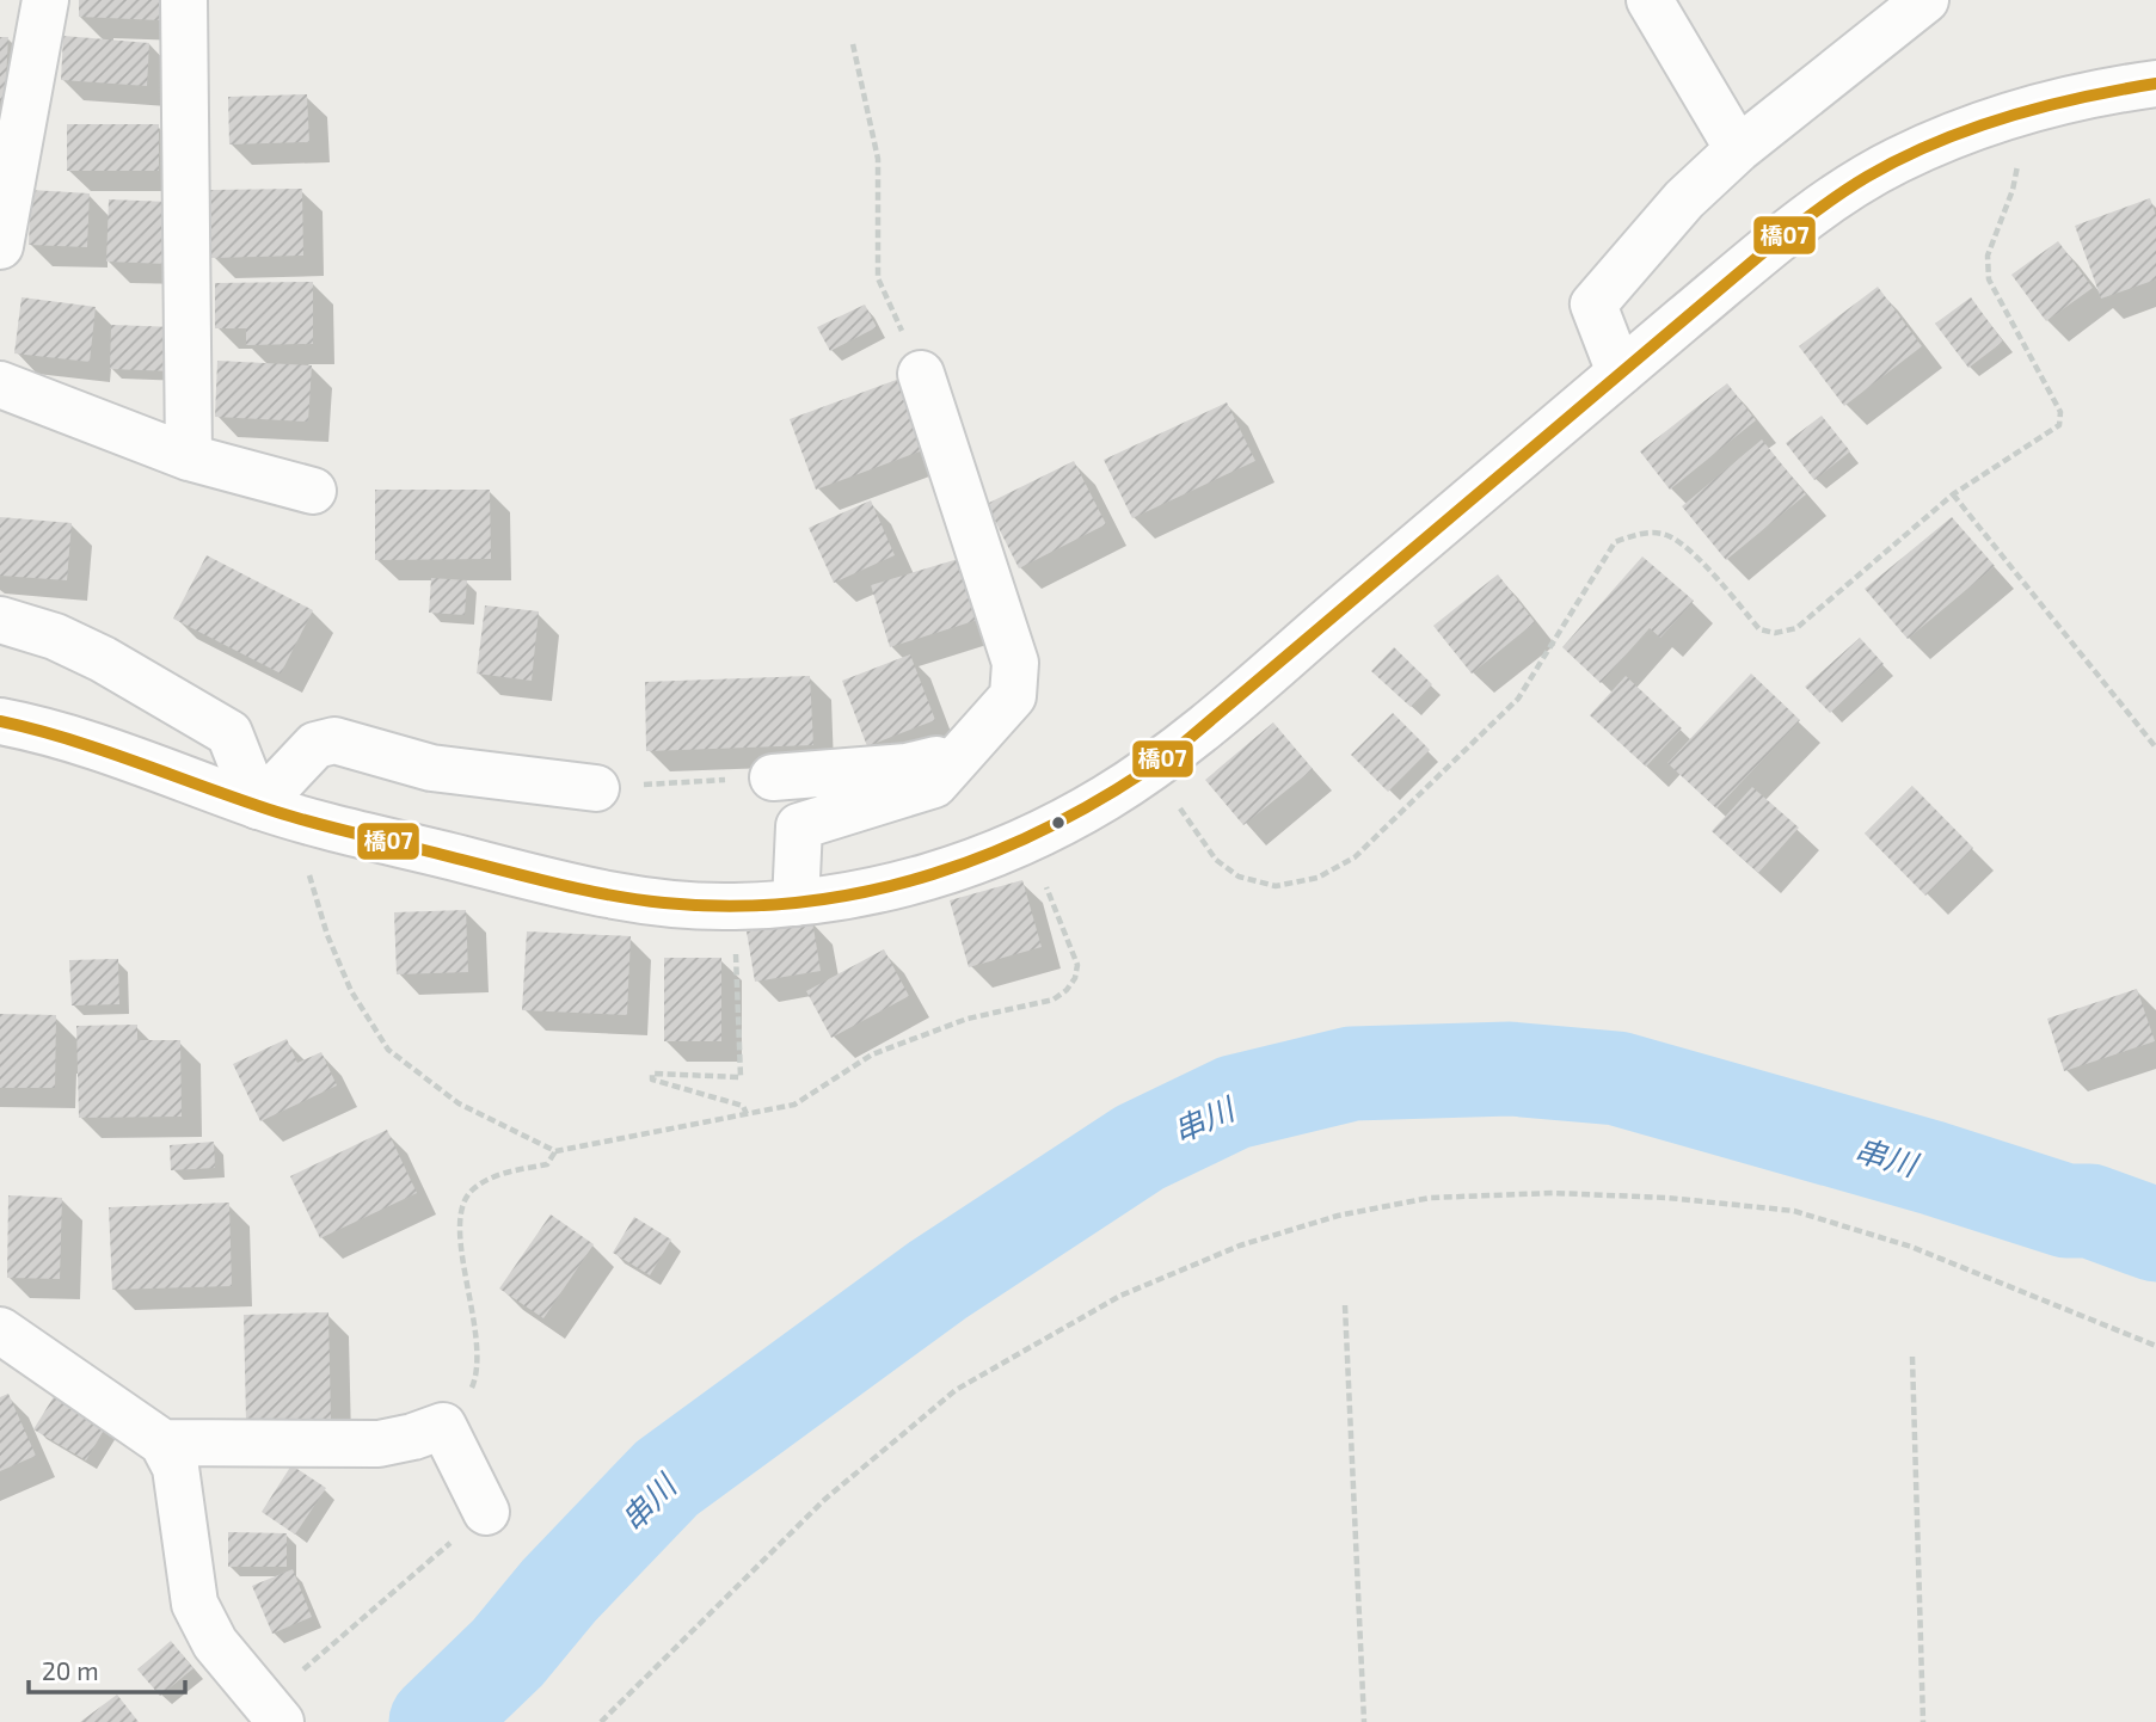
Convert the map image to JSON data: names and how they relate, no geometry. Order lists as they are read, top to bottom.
{
  "water": ["串川"],
  "lines": ["transit line 橋07"],
  "scale_bar": "20 m"
}
